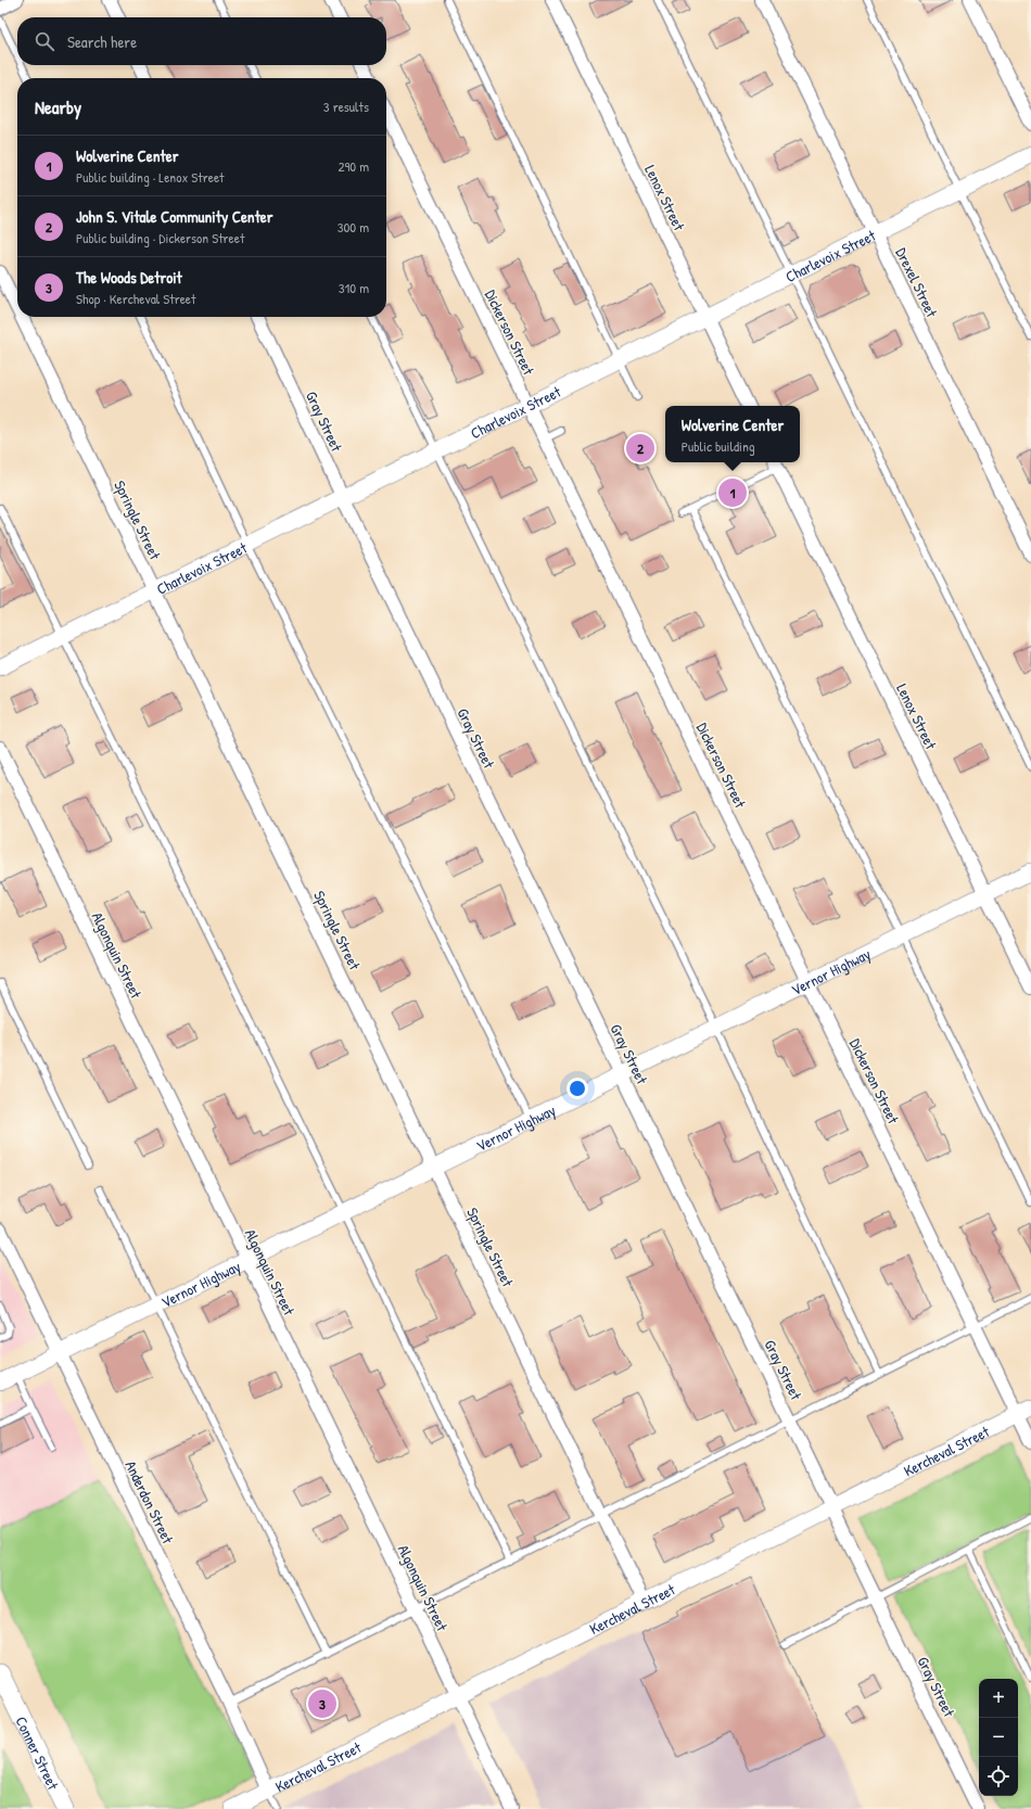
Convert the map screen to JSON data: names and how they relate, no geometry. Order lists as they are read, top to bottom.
{
  "streets": {
    "main road": ["Conner Street"],
    "street": [
      "Lenox Street",
      "Charlevoix Street",
      "Drexel Street",
      "Dickerson Street",
      "Gray Street",
      "Springle Street",
      "Algonquin Street",
      "Vernor Highway",
      "Kercheval Street",
      "Anderdon Street"
    ]
  },
  "crossings": [
    ["Lenox Street", "Charlevoix Street"],
    ["Lenox Street", "Vernor Highway"],
    ["Charlevoix Street", "Drexel Street"],
    ["Charlevoix Street", "Dickerson Street"],
    ["Charlevoix Street", "Gray Street"],
    ["Charlevoix Street", "Springle Street"],
    ["Dickerson Street", "Vernor Highway"],
    ["Dickerson Street", "Kercheval Street"],
    ["Gray Street", "Vernor Highway"],
    ["Gray Street", "Kercheval Street"],
    ["Springle Street", "Vernor Highway"],
    ["Springle Street", "Kercheval Street"],
    ["Algonquin Street", "Vernor Highway"],
    ["Algonquin Street", "Kercheval Street"],
    ["Vernor Highway", "Anderdon Street"],
    ["Kercheval Street", "Anderdon Street"]
  ],
  "page": {
    "search": "Search here",
    "heading": ["Nearby", "3 results"],
    "list": [
      {
        "mark": "1",
        "name": "Wolverine Center",
        "note": "Public building · Lenox Street",
        "value": "290 m"
      },
      {
        "mark": "2",
        "name": "John S. Vitale Community Center",
        "note": "Public building · Dickerson Street",
        "value": "300 m"
      },
      {
        "mark": "3",
        "name": "The Woods Detroit",
        "note": "Shop · Kercheval Street",
        "value": "310 m"
      }
    ],
    "popup": ["Wolverine Center", "Public building"],
    "pins": ["2", "1", "3"],
    "map_buttons": ["+", "−"]
  }
}
